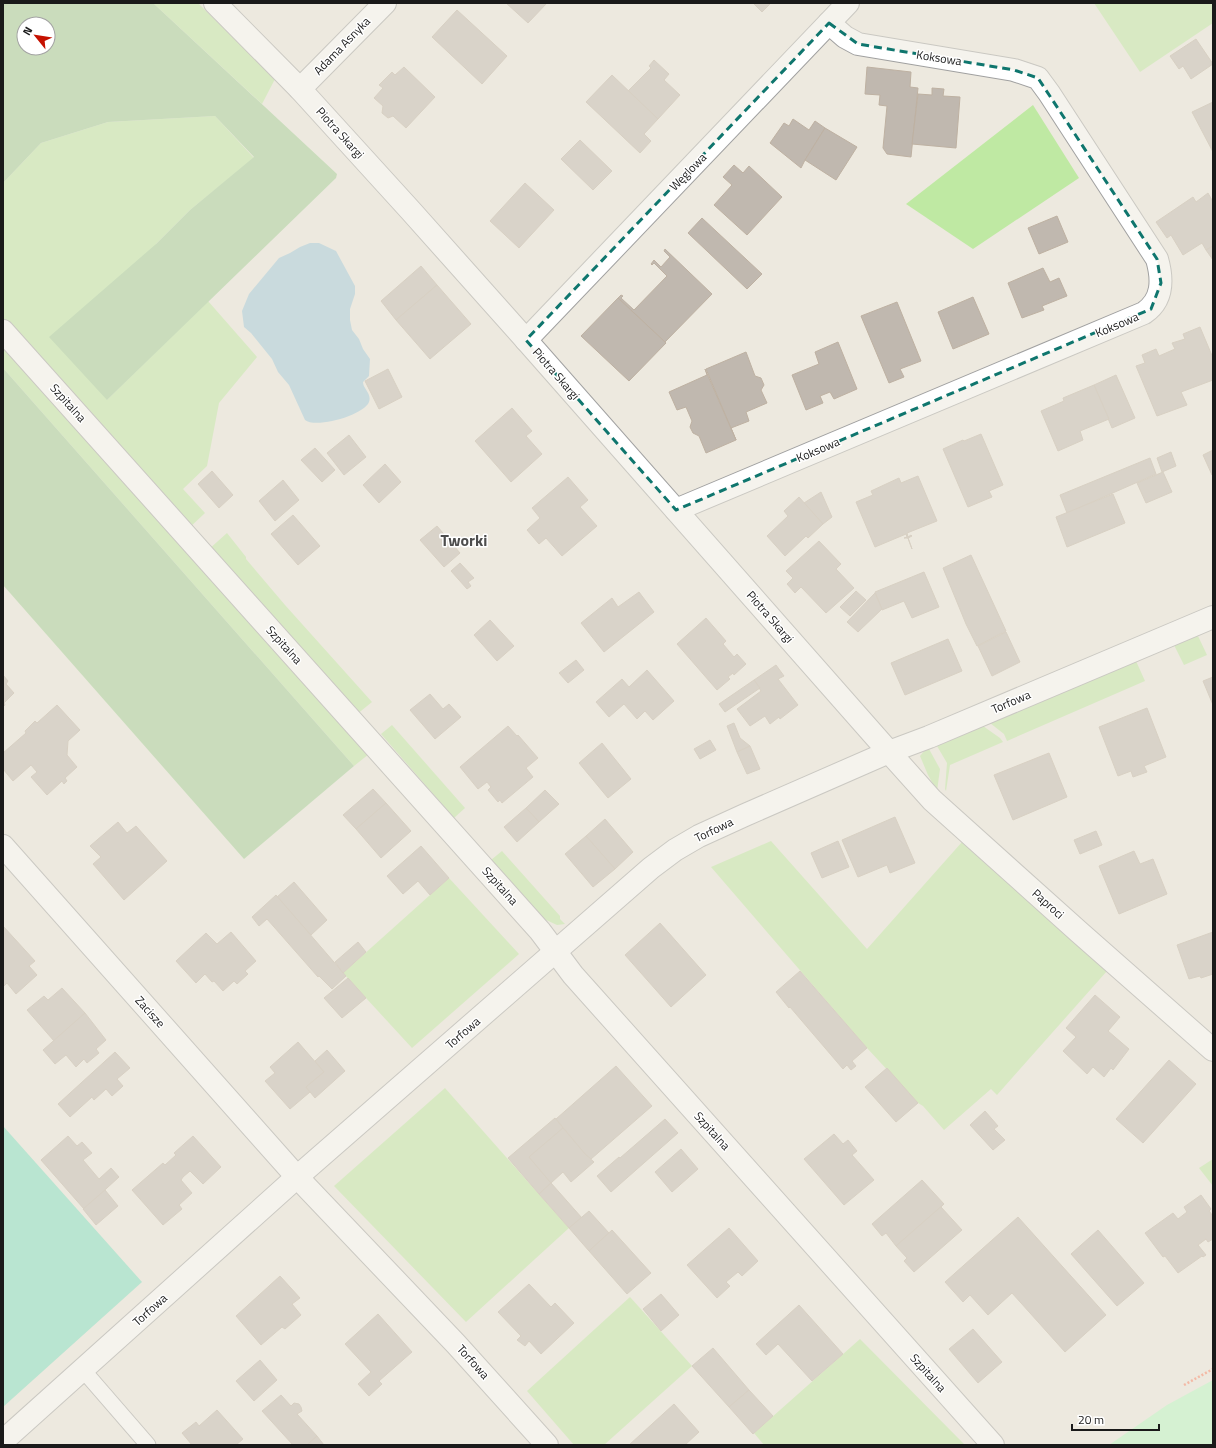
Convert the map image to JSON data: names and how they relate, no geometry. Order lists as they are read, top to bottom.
{
  "streets": {
    "street": [
      "Adama Asnyka",
      "Koksowa",
      "Piotra Skargi",
      "Węglowa",
      "Szpitalna",
      "Torfowa",
      "Paproci",
      "Zacisze"
    ]
  },
  "crossings": [
    ["Adama Asnyka", "Piotra Skargi"],
    ["Koksowa", "Piotra Skargi"],
    ["Koksowa", "Węglowa"],
    ["Piotra Skargi", "Węglowa"],
    ["Piotra Skargi", "Torfowa"],
    ["Piotra Skargi", "Paproci"],
    ["Szpitalna", "Torfowa"],
    ["Torfowa", "Paproci"],
    ["Torfowa", "Zacisze"]
  ],
  "districts": ["Tworki"],
  "scale_bar": "20 m",
  "north": "top left"
}
